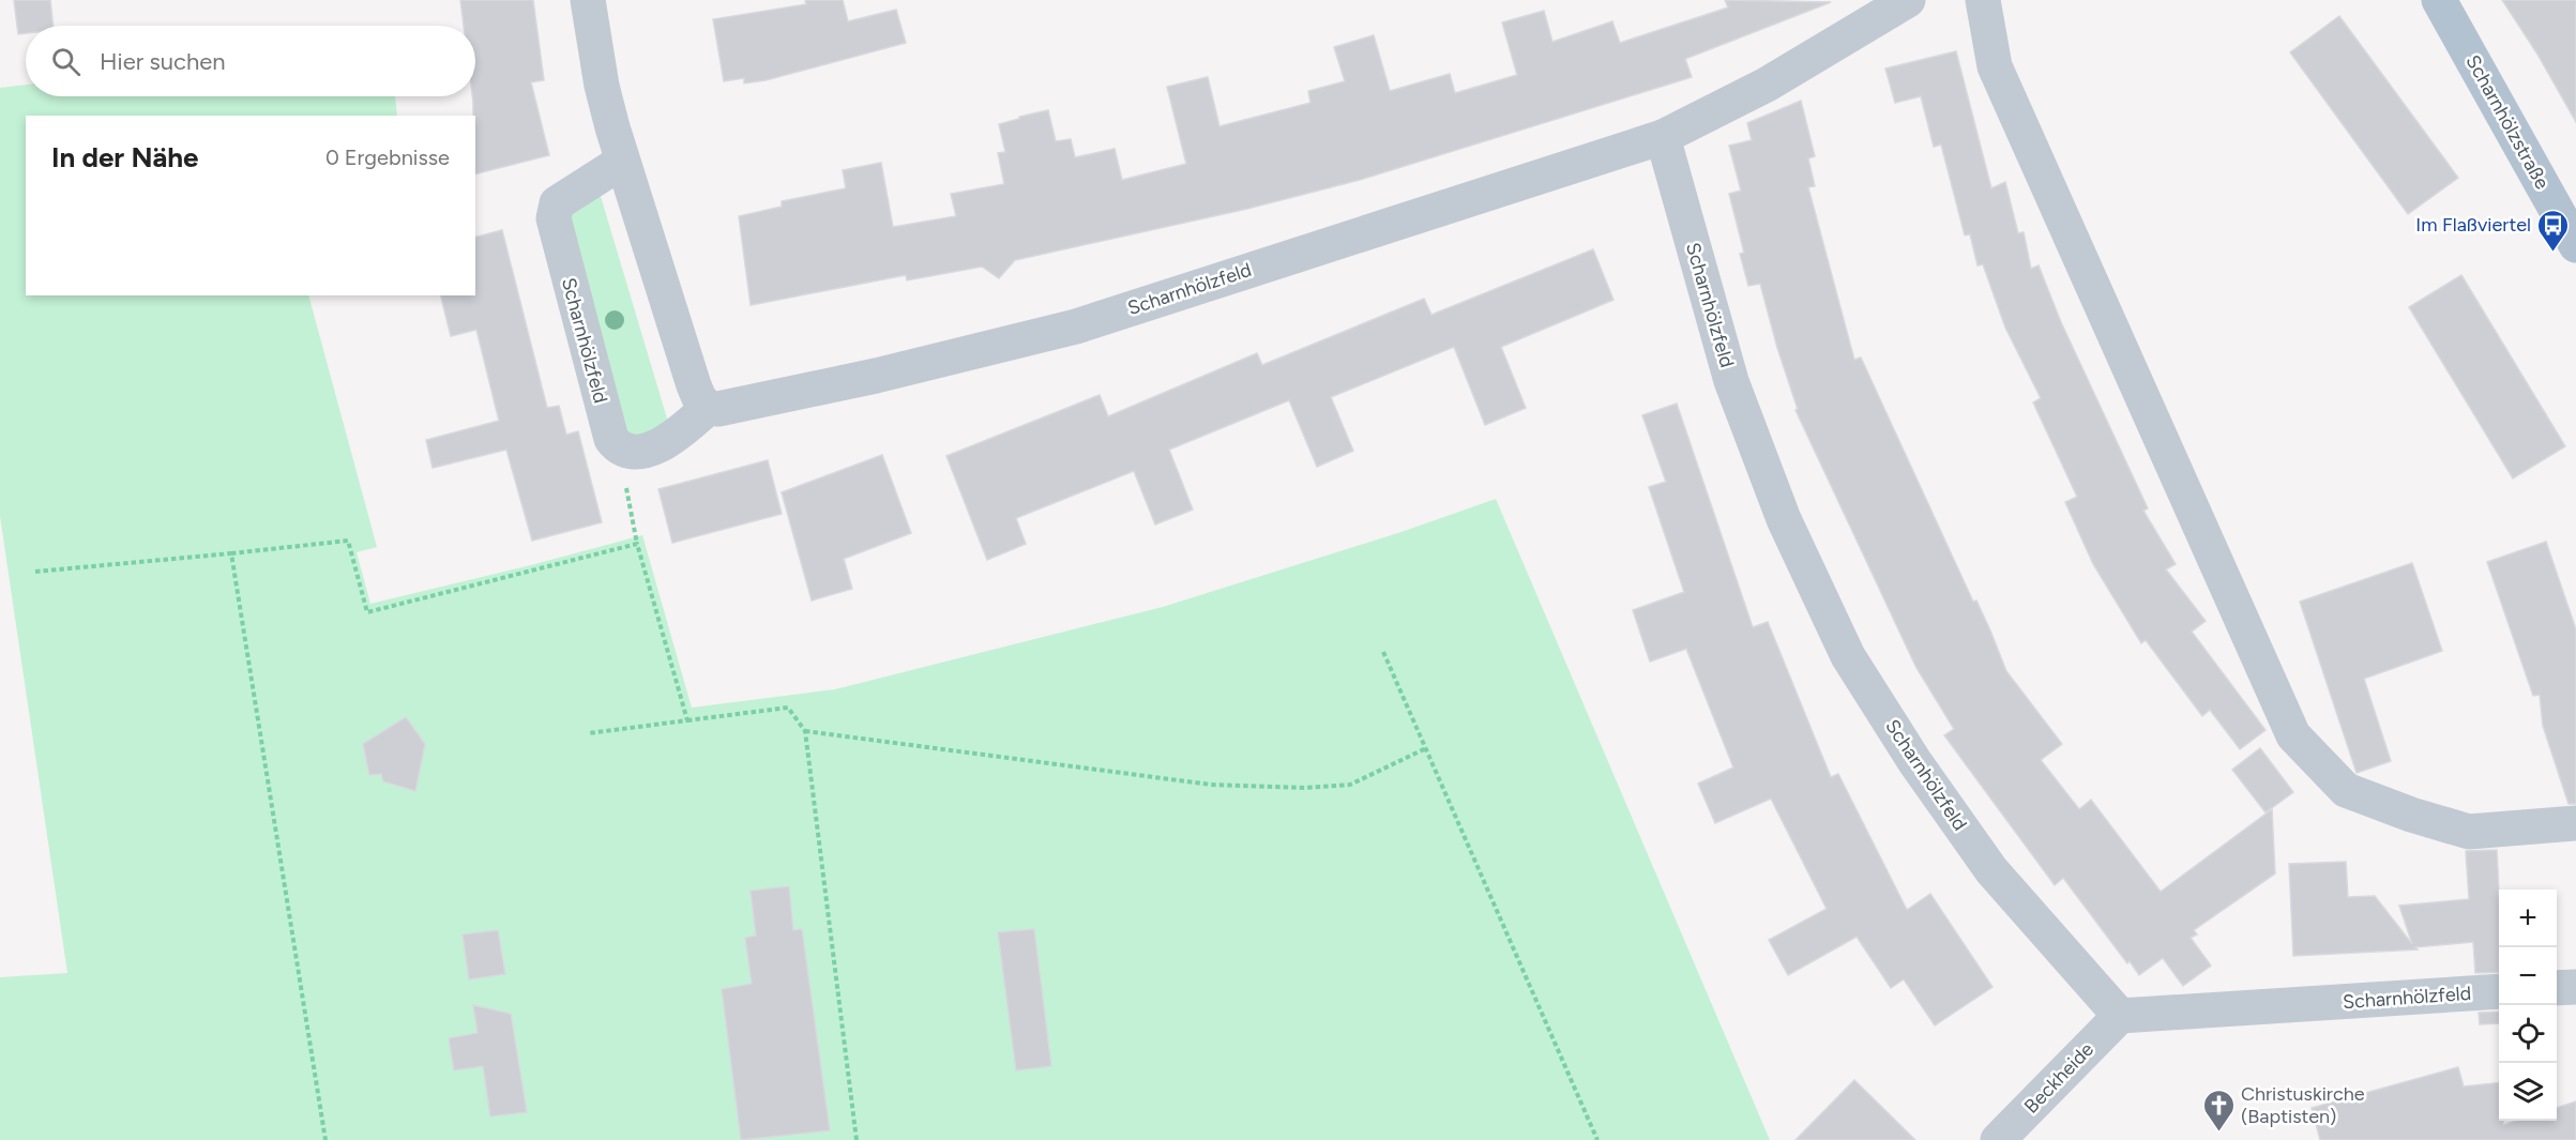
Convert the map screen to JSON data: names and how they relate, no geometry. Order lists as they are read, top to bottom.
{
  "streets": {
    "main road": ["Scharnhölzstraße"],
    "street": ["Scharnhölzfeld", "Beckheide"]
  },
  "crossings": [
    ["Scharnhölzfeld", "Beckheide"]
  ],
  "places": {
    "bus stop": ["Im Flaßviertel"],
    "church": ["Christuskirche (Baptisten)"]
  },
  "page": {
    "search": "Hier suchen",
    "heading": ["In der Nähe", "0 Ergebnisse"],
    "map_buttons": ["+", "−"]
  }
}
